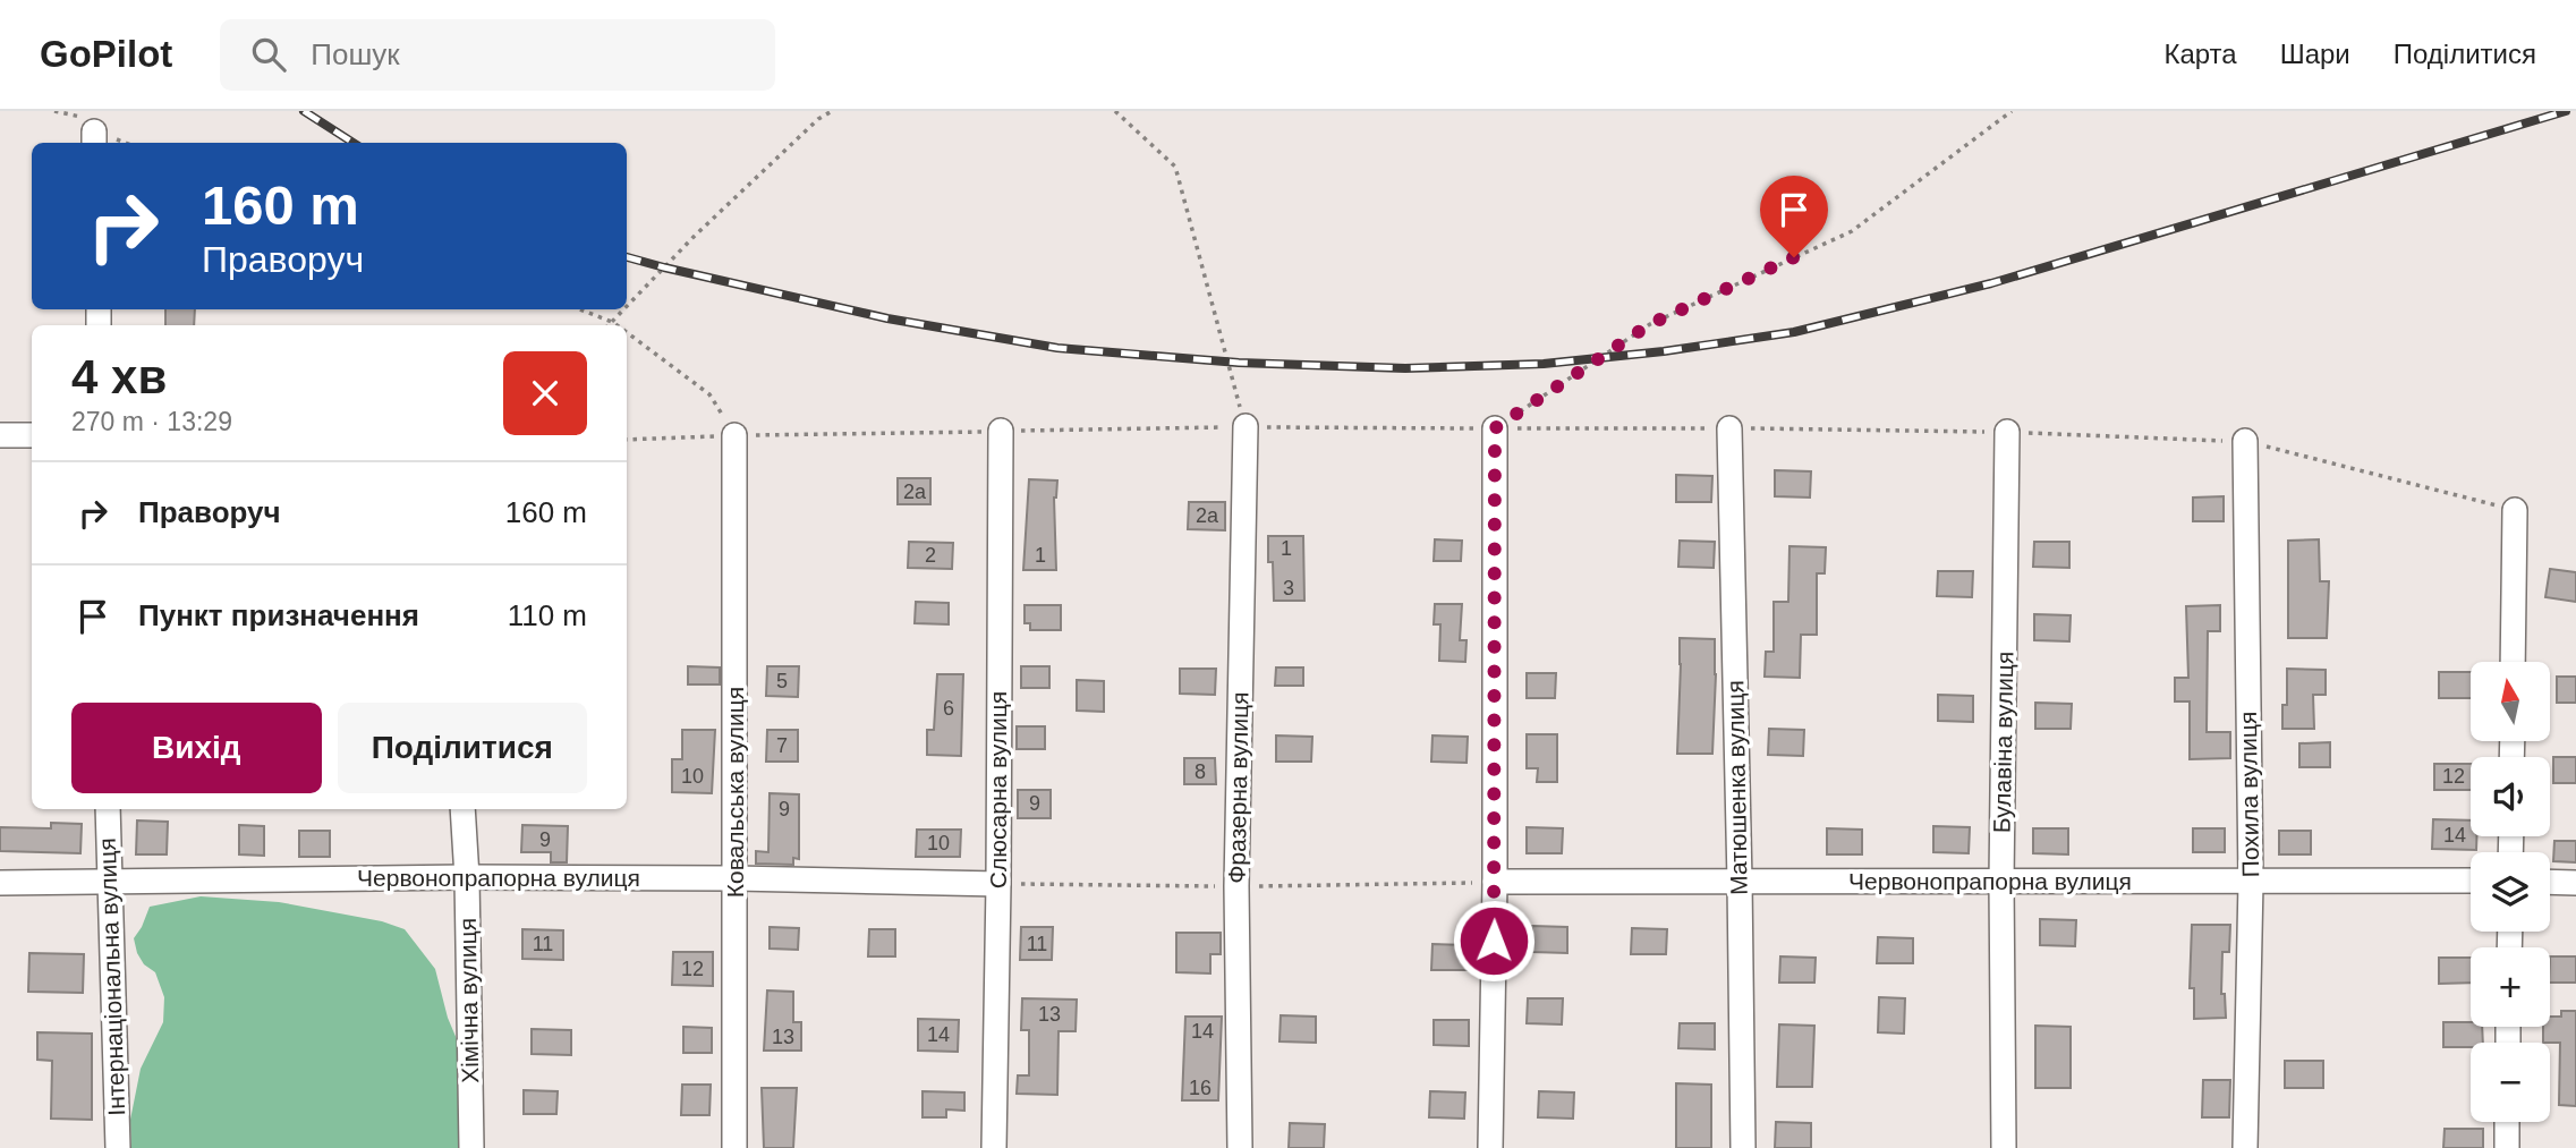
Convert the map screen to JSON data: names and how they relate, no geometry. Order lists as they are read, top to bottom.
{
  "streets": {
    "street": [
      "Булавіна вулиця",
      "Фразерна вулиця",
      "Матюшенка вулиця",
      "Слюсарна вулиця",
      "Ковальська вулиця",
      "Похила вулиця",
      "Червонопрапорна вулиця",
      "Інтернаціональна вулиця",
      "Хімічна вулиця"
    ]
  },
  "crossings": [
    ["Булавіна вулиця", "Червонопрапорна вулиця"],
    ["Матюшенка вулиця", "Червонопрапорна вулиця"],
    ["Слюсарна вулиця", "Червонопрапорна вулиця"],
    ["Ковальська вулиця", "Червонопрапорна вулиця"],
    ["Похила вулиця", "Червонопрапорна вулиця"],
    ["Червонопрапорна вулиця", "Інтернаціональна вулиця"],
    ["Червонопрапорна вулиця", "Хімічна вулиця"]
  ],
  "house_numbers": [
    "2а",
    "2а",
    "1",
    "2",
    "1",
    "3",
    "5",
    "6",
    "7",
    "8",
    "10",
    "12",
    "9",
    "9",
    "14",
    "9",
    "10",
    "11",
    "11",
    "12",
    "13",
    "14",
    "14",
    "13",
    "16"
  ],
  "north": "top",
  "page": {
    "header": "GoPilot",
    "search": "Пошук",
    "nav": ["Карта", "Шари", "Поділитися"],
    "turn": ["160 m", "Праворуч"],
    "heading": ["4 хв", "270 m · 13:29"],
    "list": [
      {
        "name": "Праворуч",
        "value": "160 m"
      },
      {
        "name": "Пункт призначення",
        "value": "110 m"
      }
    ],
    "map_buttons": ["+", "−"],
    "buttons": ["Вихід", "Поділитися"]
  }
}
